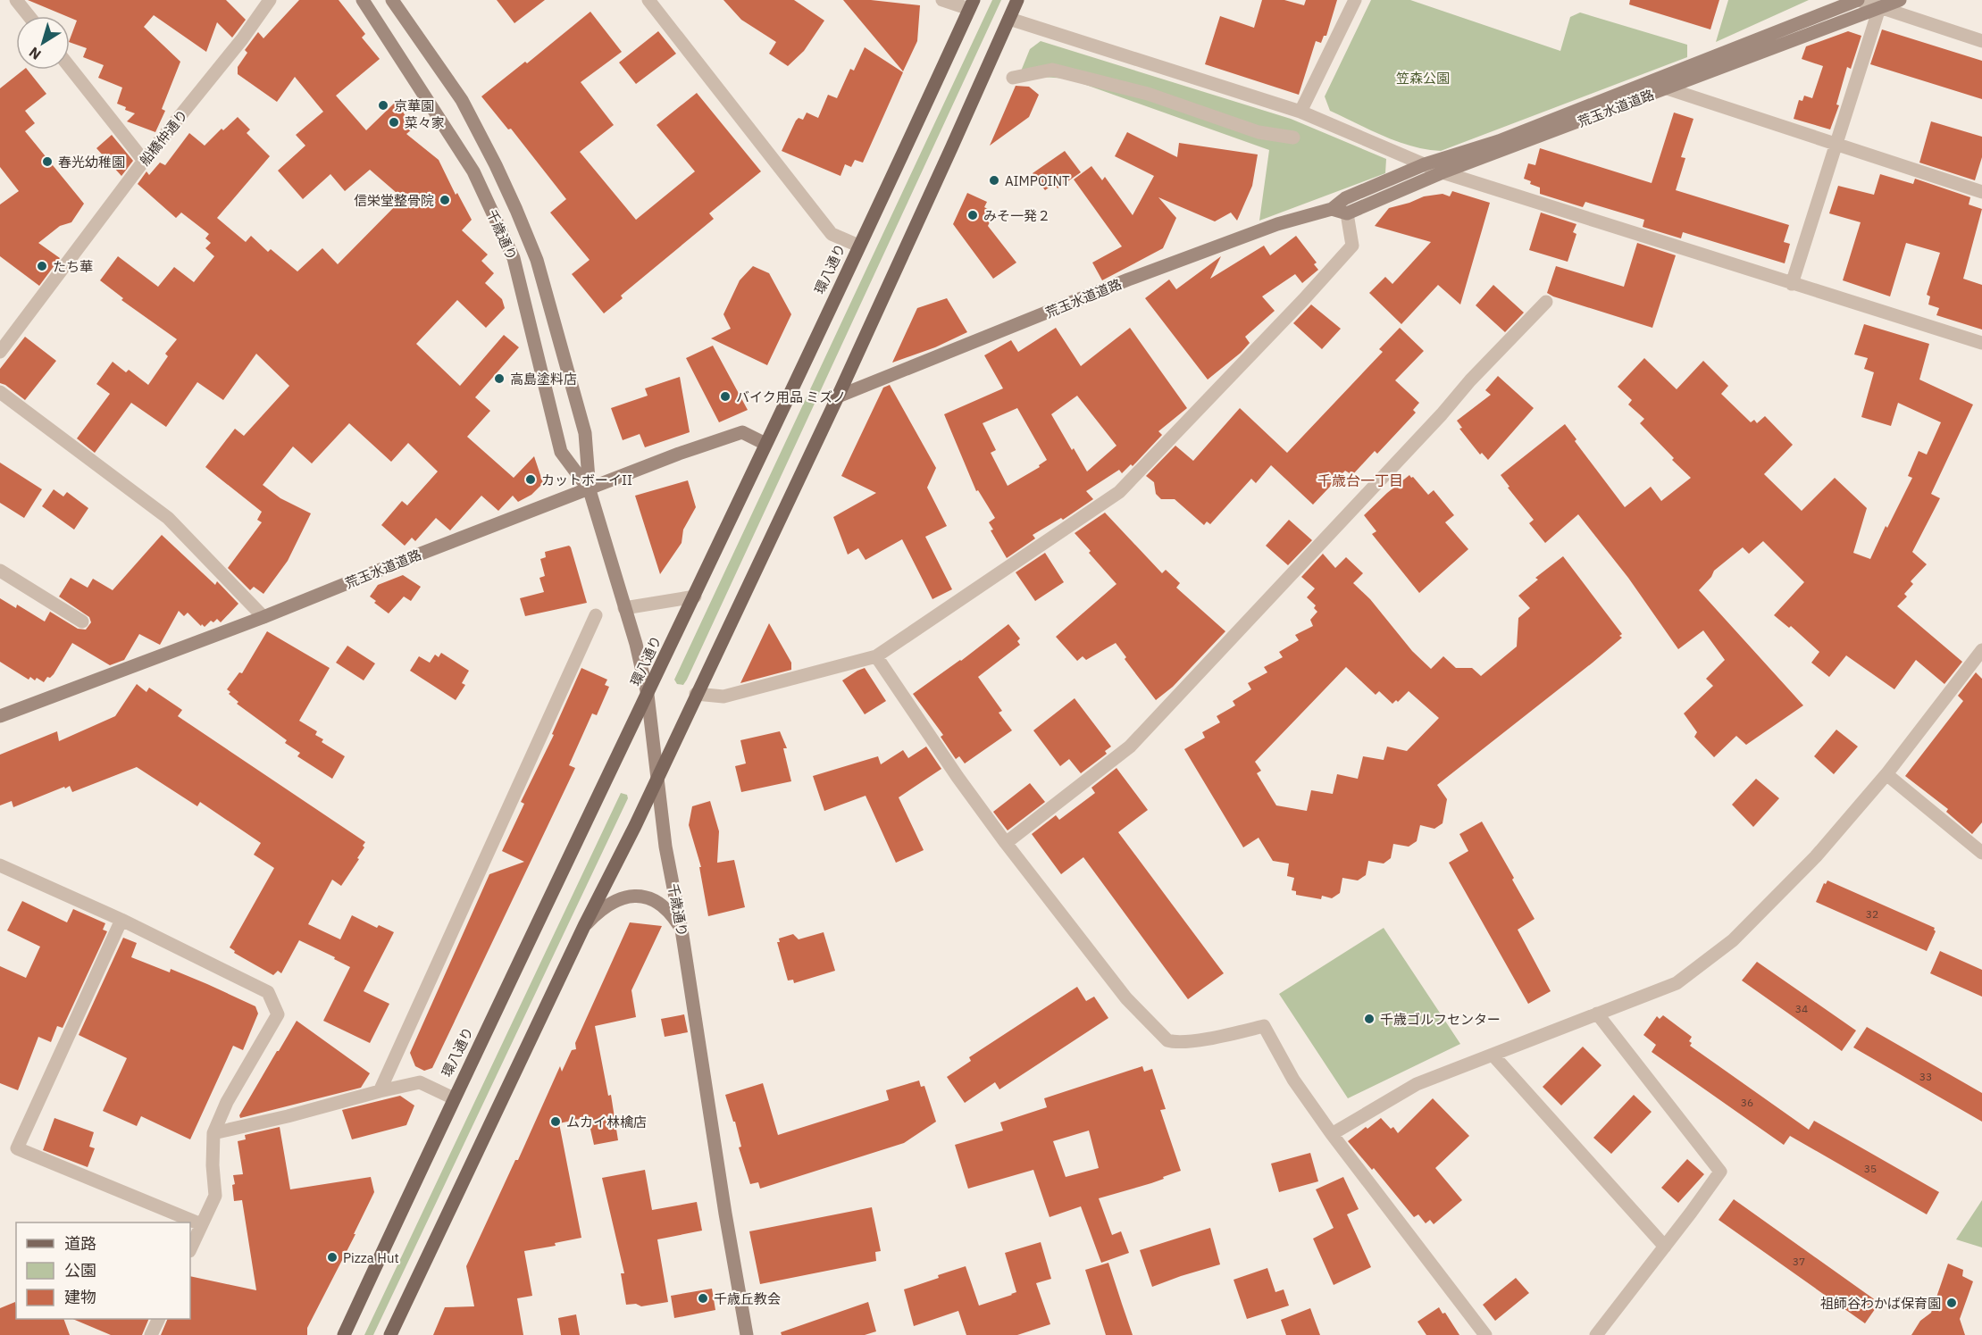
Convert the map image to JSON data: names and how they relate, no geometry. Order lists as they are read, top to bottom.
{
  "streets": {
    "main road": ["荒玉水道道路", "千歳通り", "環八通り"],
    "street": ["船橋仲通り"]
  },
  "crossings": [
    ["荒玉水道道路", "千歳通り"],
    ["荒玉水道道路", "環八通り"],
    ["千歳通り", "環八通り"]
  ],
  "districts": ["千歳台一丁目"],
  "parks": ["笠森公園"],
  "places": [
    "京華園",
    "菜々家",
    "春光幼稚園",
    "AIMPOINT",
    "信栄堂整骨院",
    "みそ一発２",
    "たち華",
    "高島塗料店",
    "バイク用品 ミズノ",
    "カットボーイII",
    "千歳ゴルフセンター",
    "ムカイ林檎店",
    "Pizza Hut",
    "千歳丘教会",
    "祖師谷わかば保育園"
  ],
  "house_numbers": [
    "32",
    "34",
    "33",
    "36",
    "35",
    "37"
  ],
  "legend": ["道路", "公園", "建物"],
  "north": "bottom left"
}
